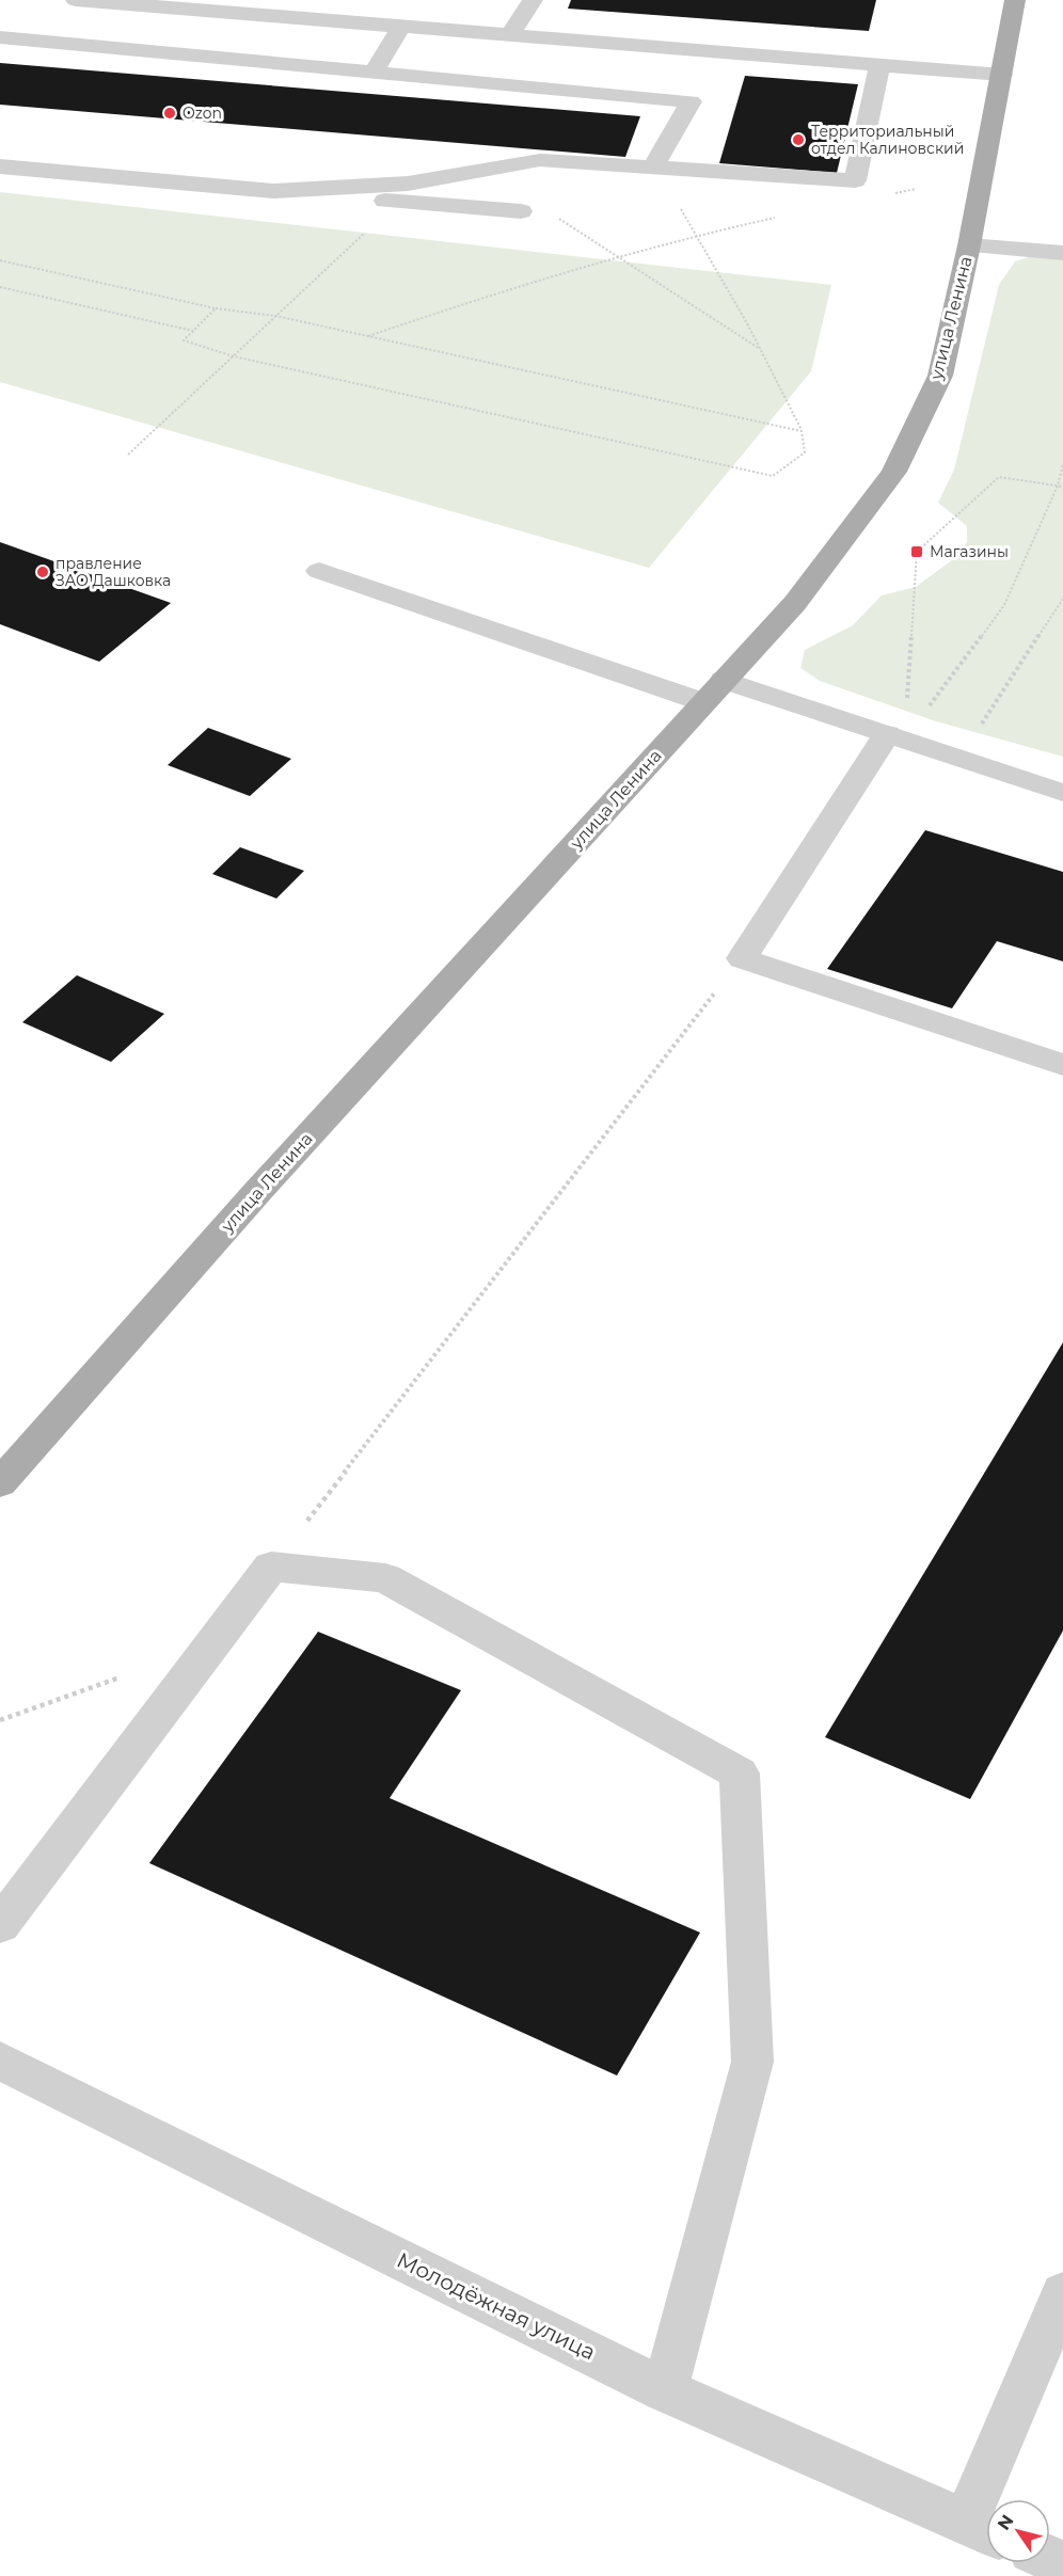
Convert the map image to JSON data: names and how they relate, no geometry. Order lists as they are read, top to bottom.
{
  "streets": {
    "main road": ["улица Ленина"],
    "street": ["Молодёжная улица"]
  },
  "places": {
    "other": ["Ozon", "Территориальный отдел Калиновский", "правление ЗАО Дашковка"],
    "transit": ["Магазины"]
  },
  "north": "top left"
}
